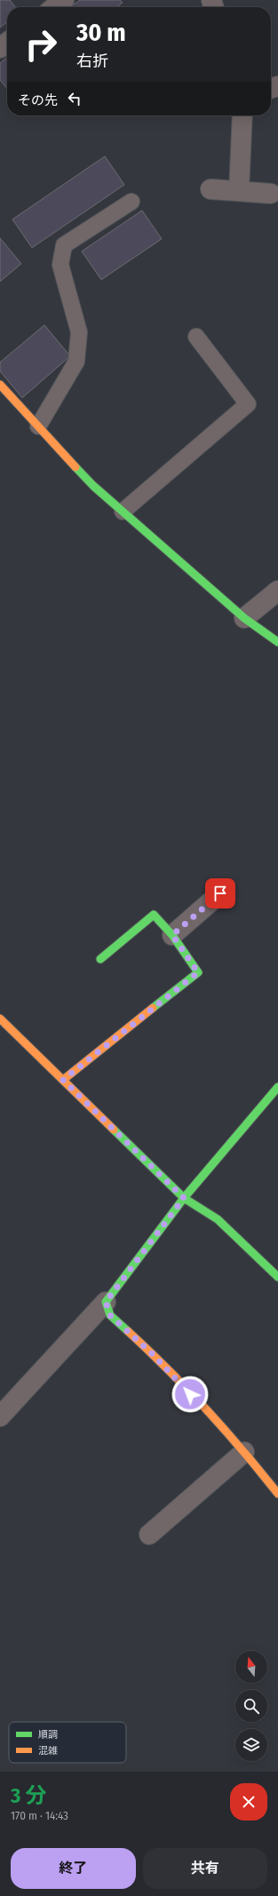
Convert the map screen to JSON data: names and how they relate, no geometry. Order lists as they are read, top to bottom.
{
  "legend": ["順調", "混雑"],
  "north": "top",
  "page": {
    "turn": ["30 m", "右折"],
    "then": "その先",
    "heading": ["3 分", "170 m · 14:43"],
    "buttons": ["終了", "共有"]
  }
}
